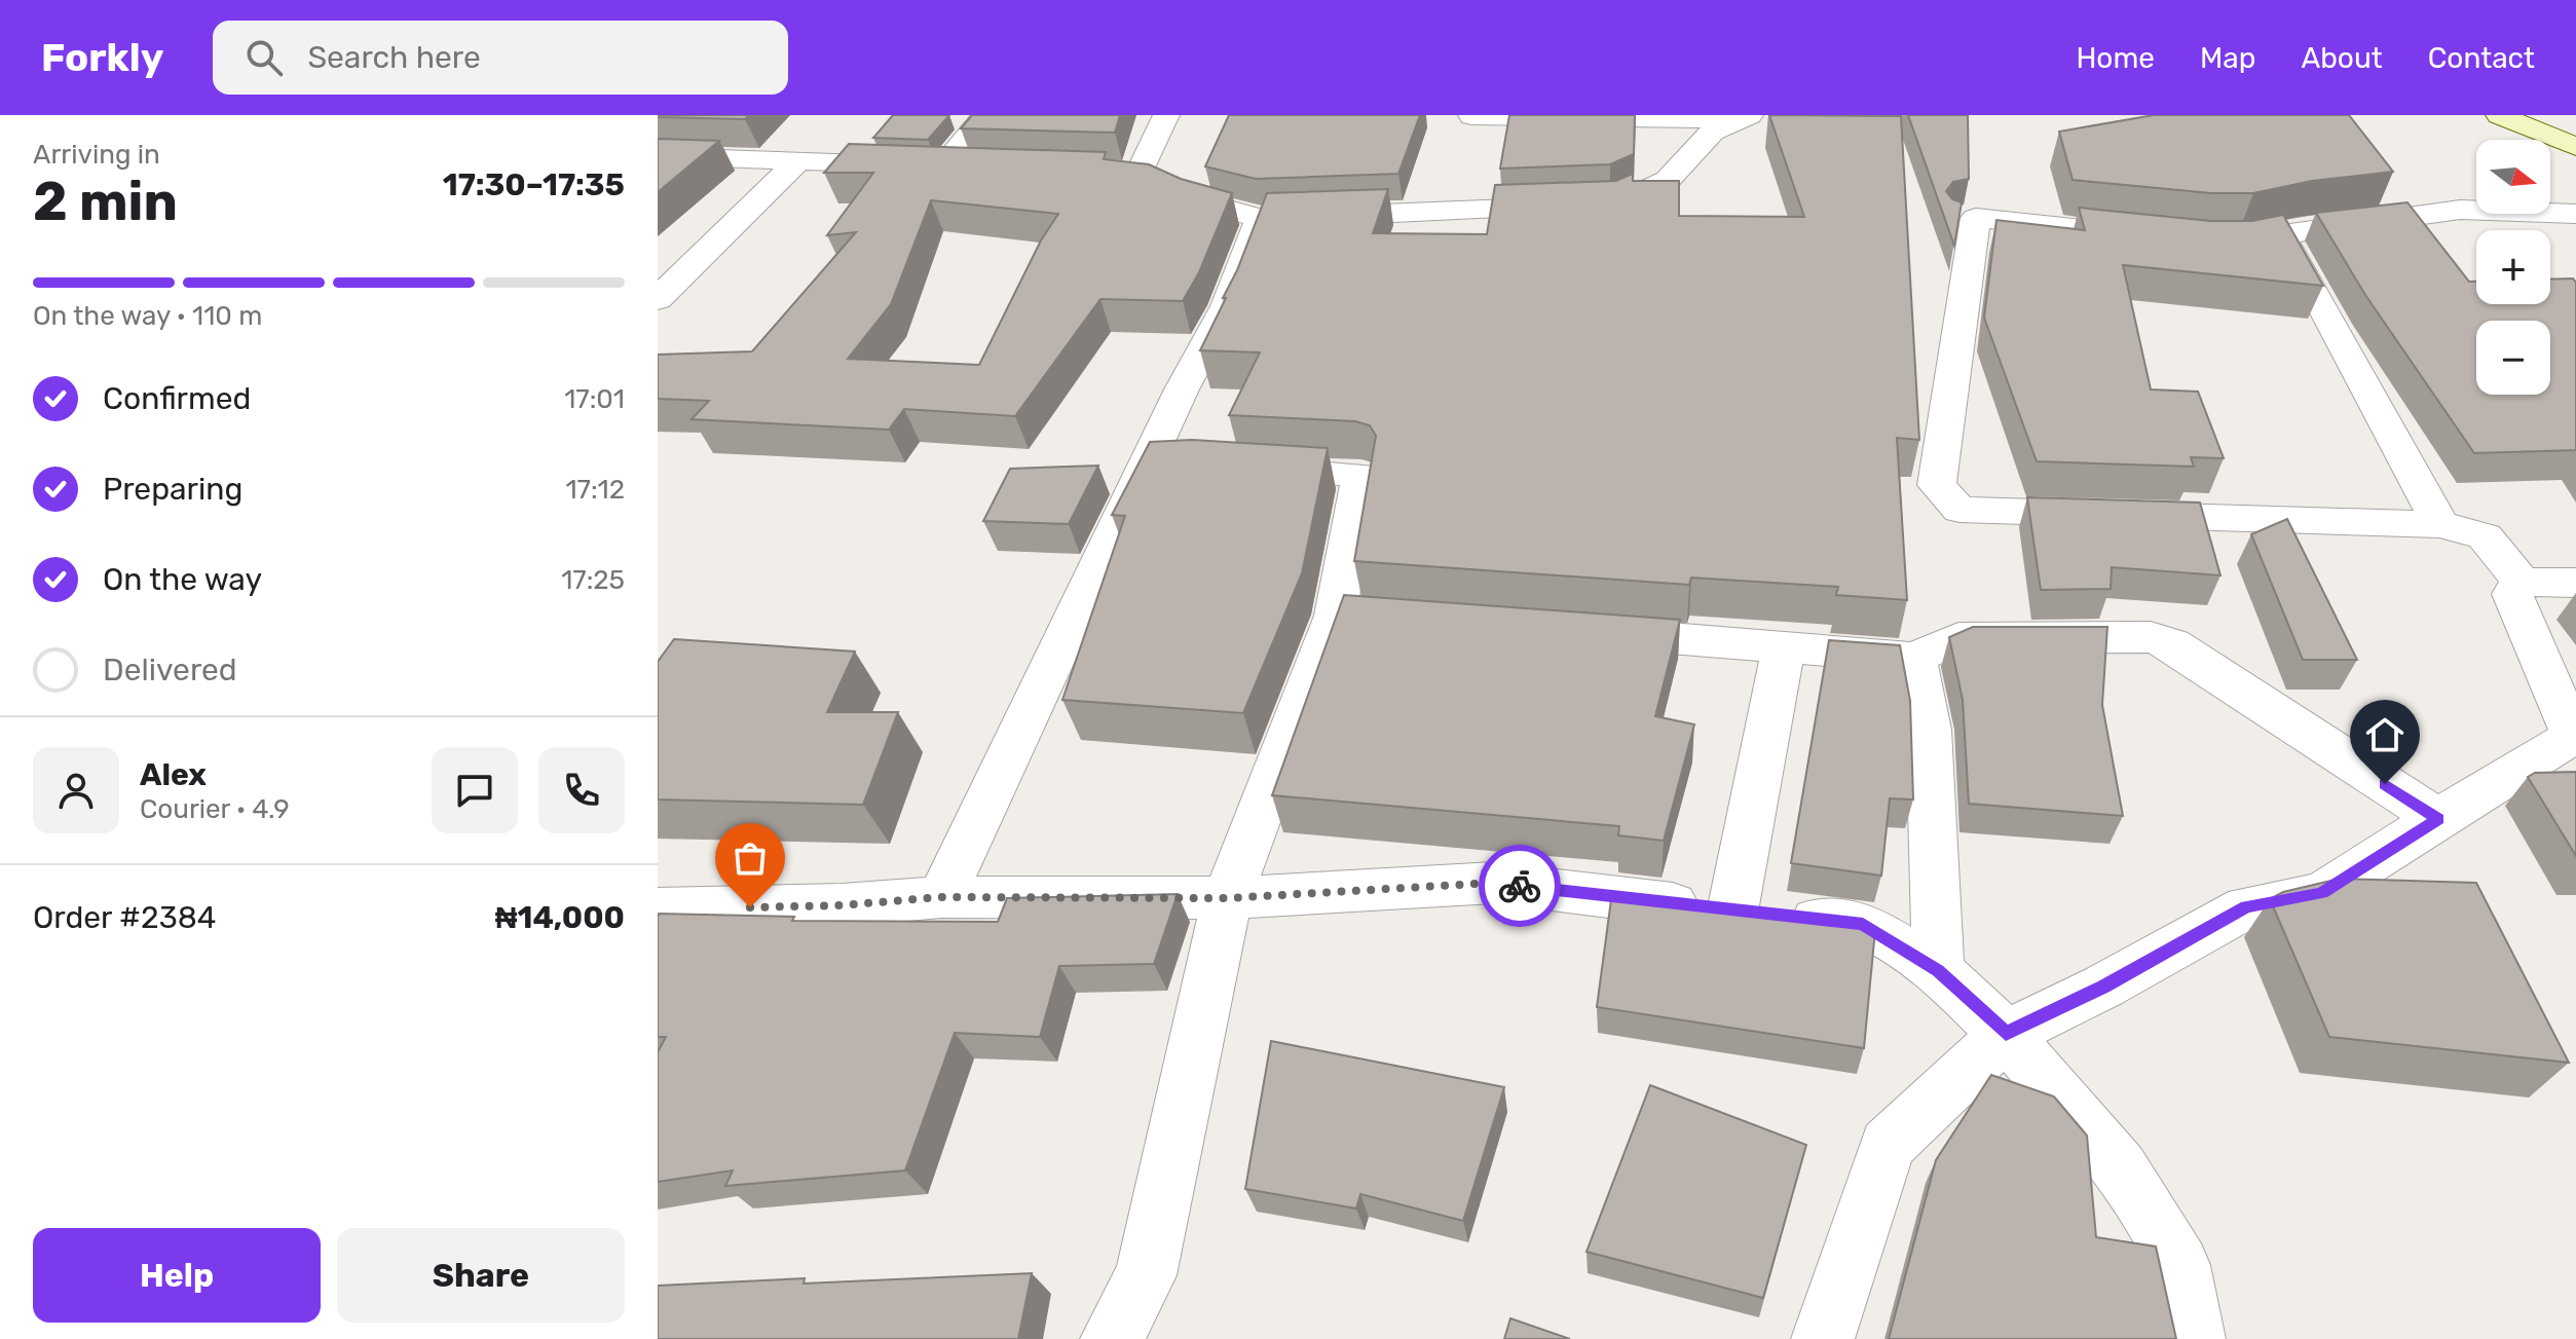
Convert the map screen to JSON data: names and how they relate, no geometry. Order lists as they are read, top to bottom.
{
  "north": "right",
  "page": {
    "header": "Forkly",
    "search": "Search here",
    "nav": [
      "Home",
      "Map",
      "About",
      "Contact"
    ],
    "heading": ["2 min", "Arriving in", "17:30–17:35"],
    "panel": [
      "Alex",
      "Courier · 4.9",
      "Order #2384",
      "₦14,000"
    ],
    "map_buttons": ["+", "−"],
    "bar": "On the way · 110 m",
    "list": [
      ["Confirmed", "17:01"],
      ["Preparing", "17:12"],
      ["On the way", "17:25"],
      "Delivered"
    ],
    "buttons": ["Help", "Share"]
  }
}
